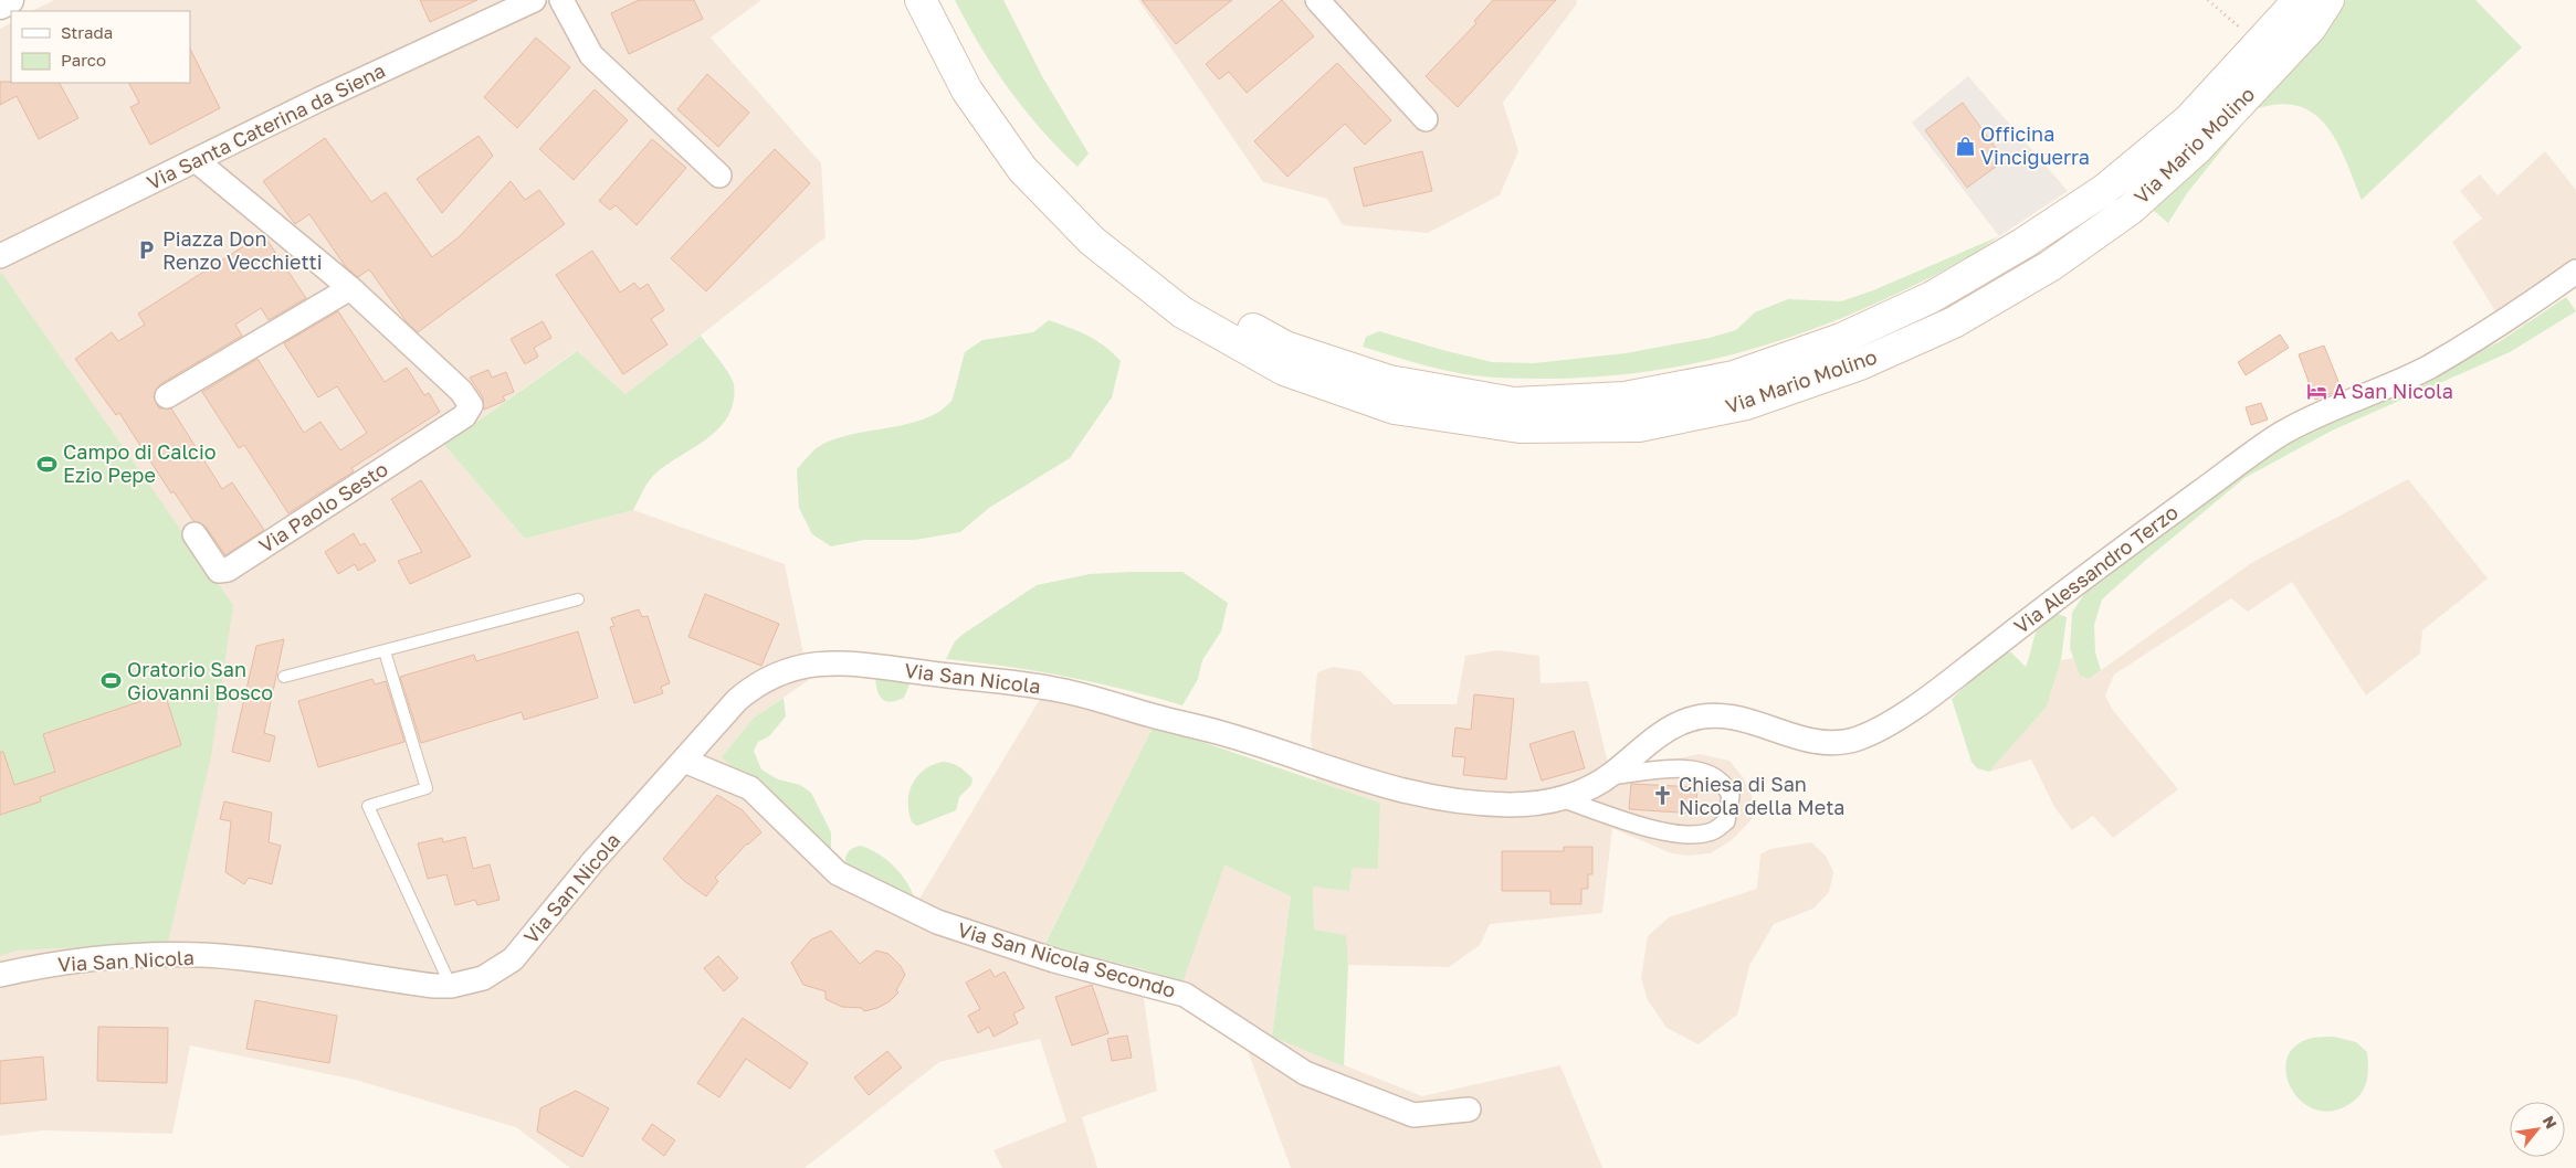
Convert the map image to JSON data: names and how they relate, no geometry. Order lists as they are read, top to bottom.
{
  "streets": {
    "main road": ["Via Mario Molino"],
    "street": [
      "Via Santa Caterina da Siena",
      "Via Paolo Sesto",
      "Via Alessandro Terzo",
      "Via San Nicola",
      "Via San Nicola Secondo"
    ]
  },
  "crossings": [
    ["Via Alessandro Terzo", "Via San Nicola"],
    ["Via San Nicola", "Via San Nicola Secondo"]
  ],
  "places": {
    "shop": ["Officina Vinciguerra"],
    "parking": ["Piazza Don Renzo Vecchietti"],
    "hotel": ["A San Nicola"],
    "sports": ["Campo di Calcio Ezio Pepe", "Oratorio San Giovanni Bosco"],
    "church": ["Chiesa di San Nicola della Meta"]
  },
  "legend": ["Strada", "Parco"],
  "north": "top right"
}
